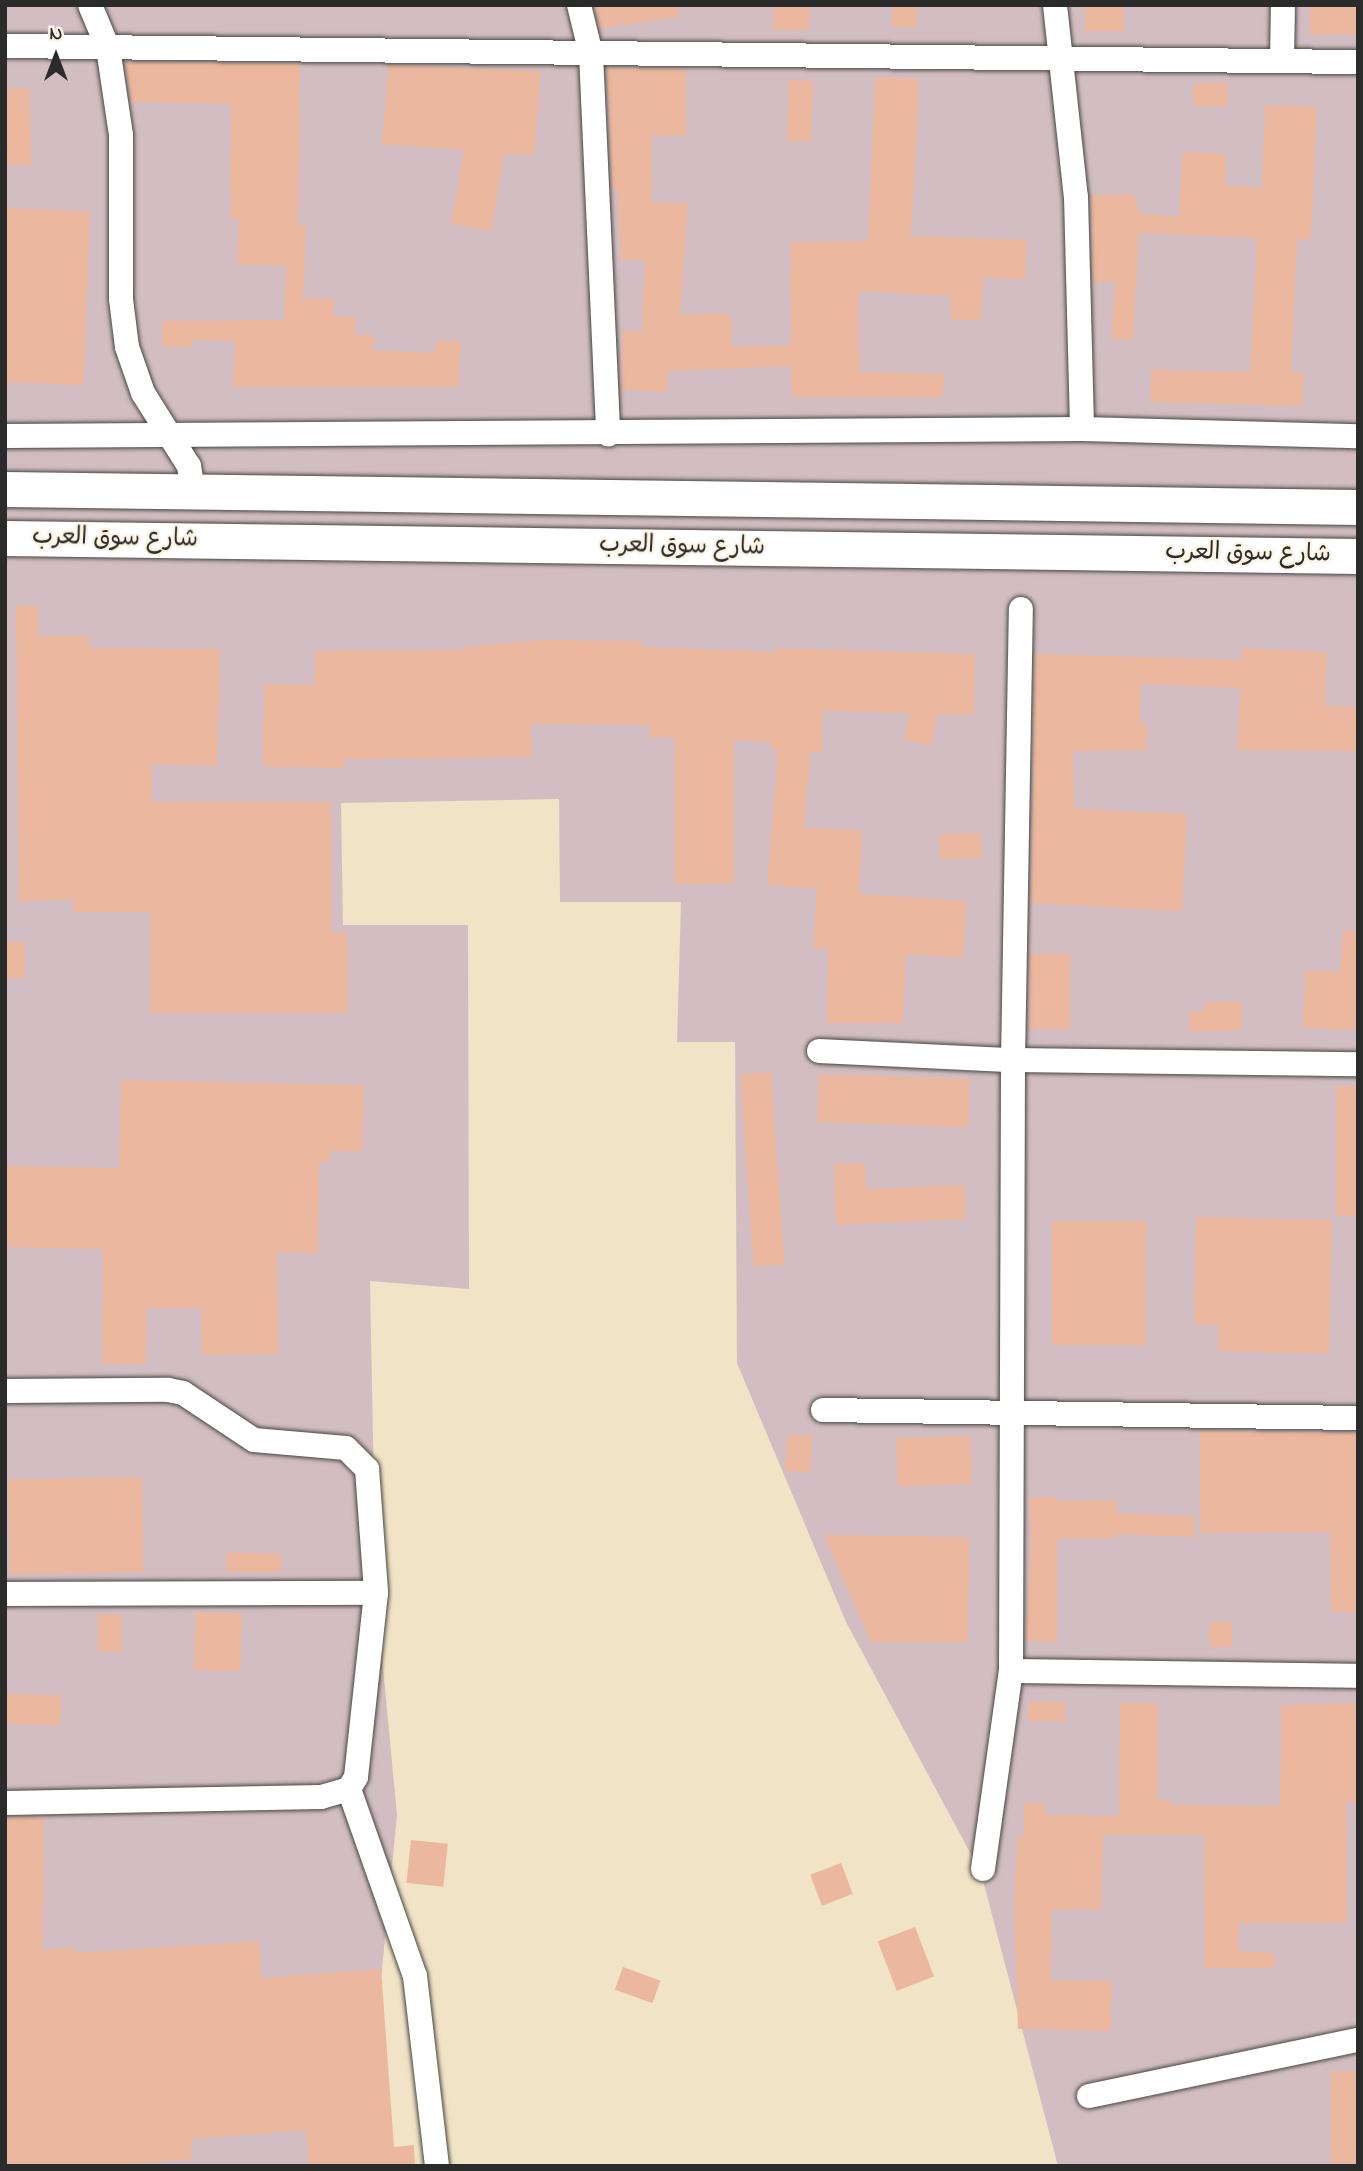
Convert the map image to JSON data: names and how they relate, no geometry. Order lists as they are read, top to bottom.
{
  "streets": {
    "main road": ["شارع سوق العرب"]
  },
  "north": "top"
}
